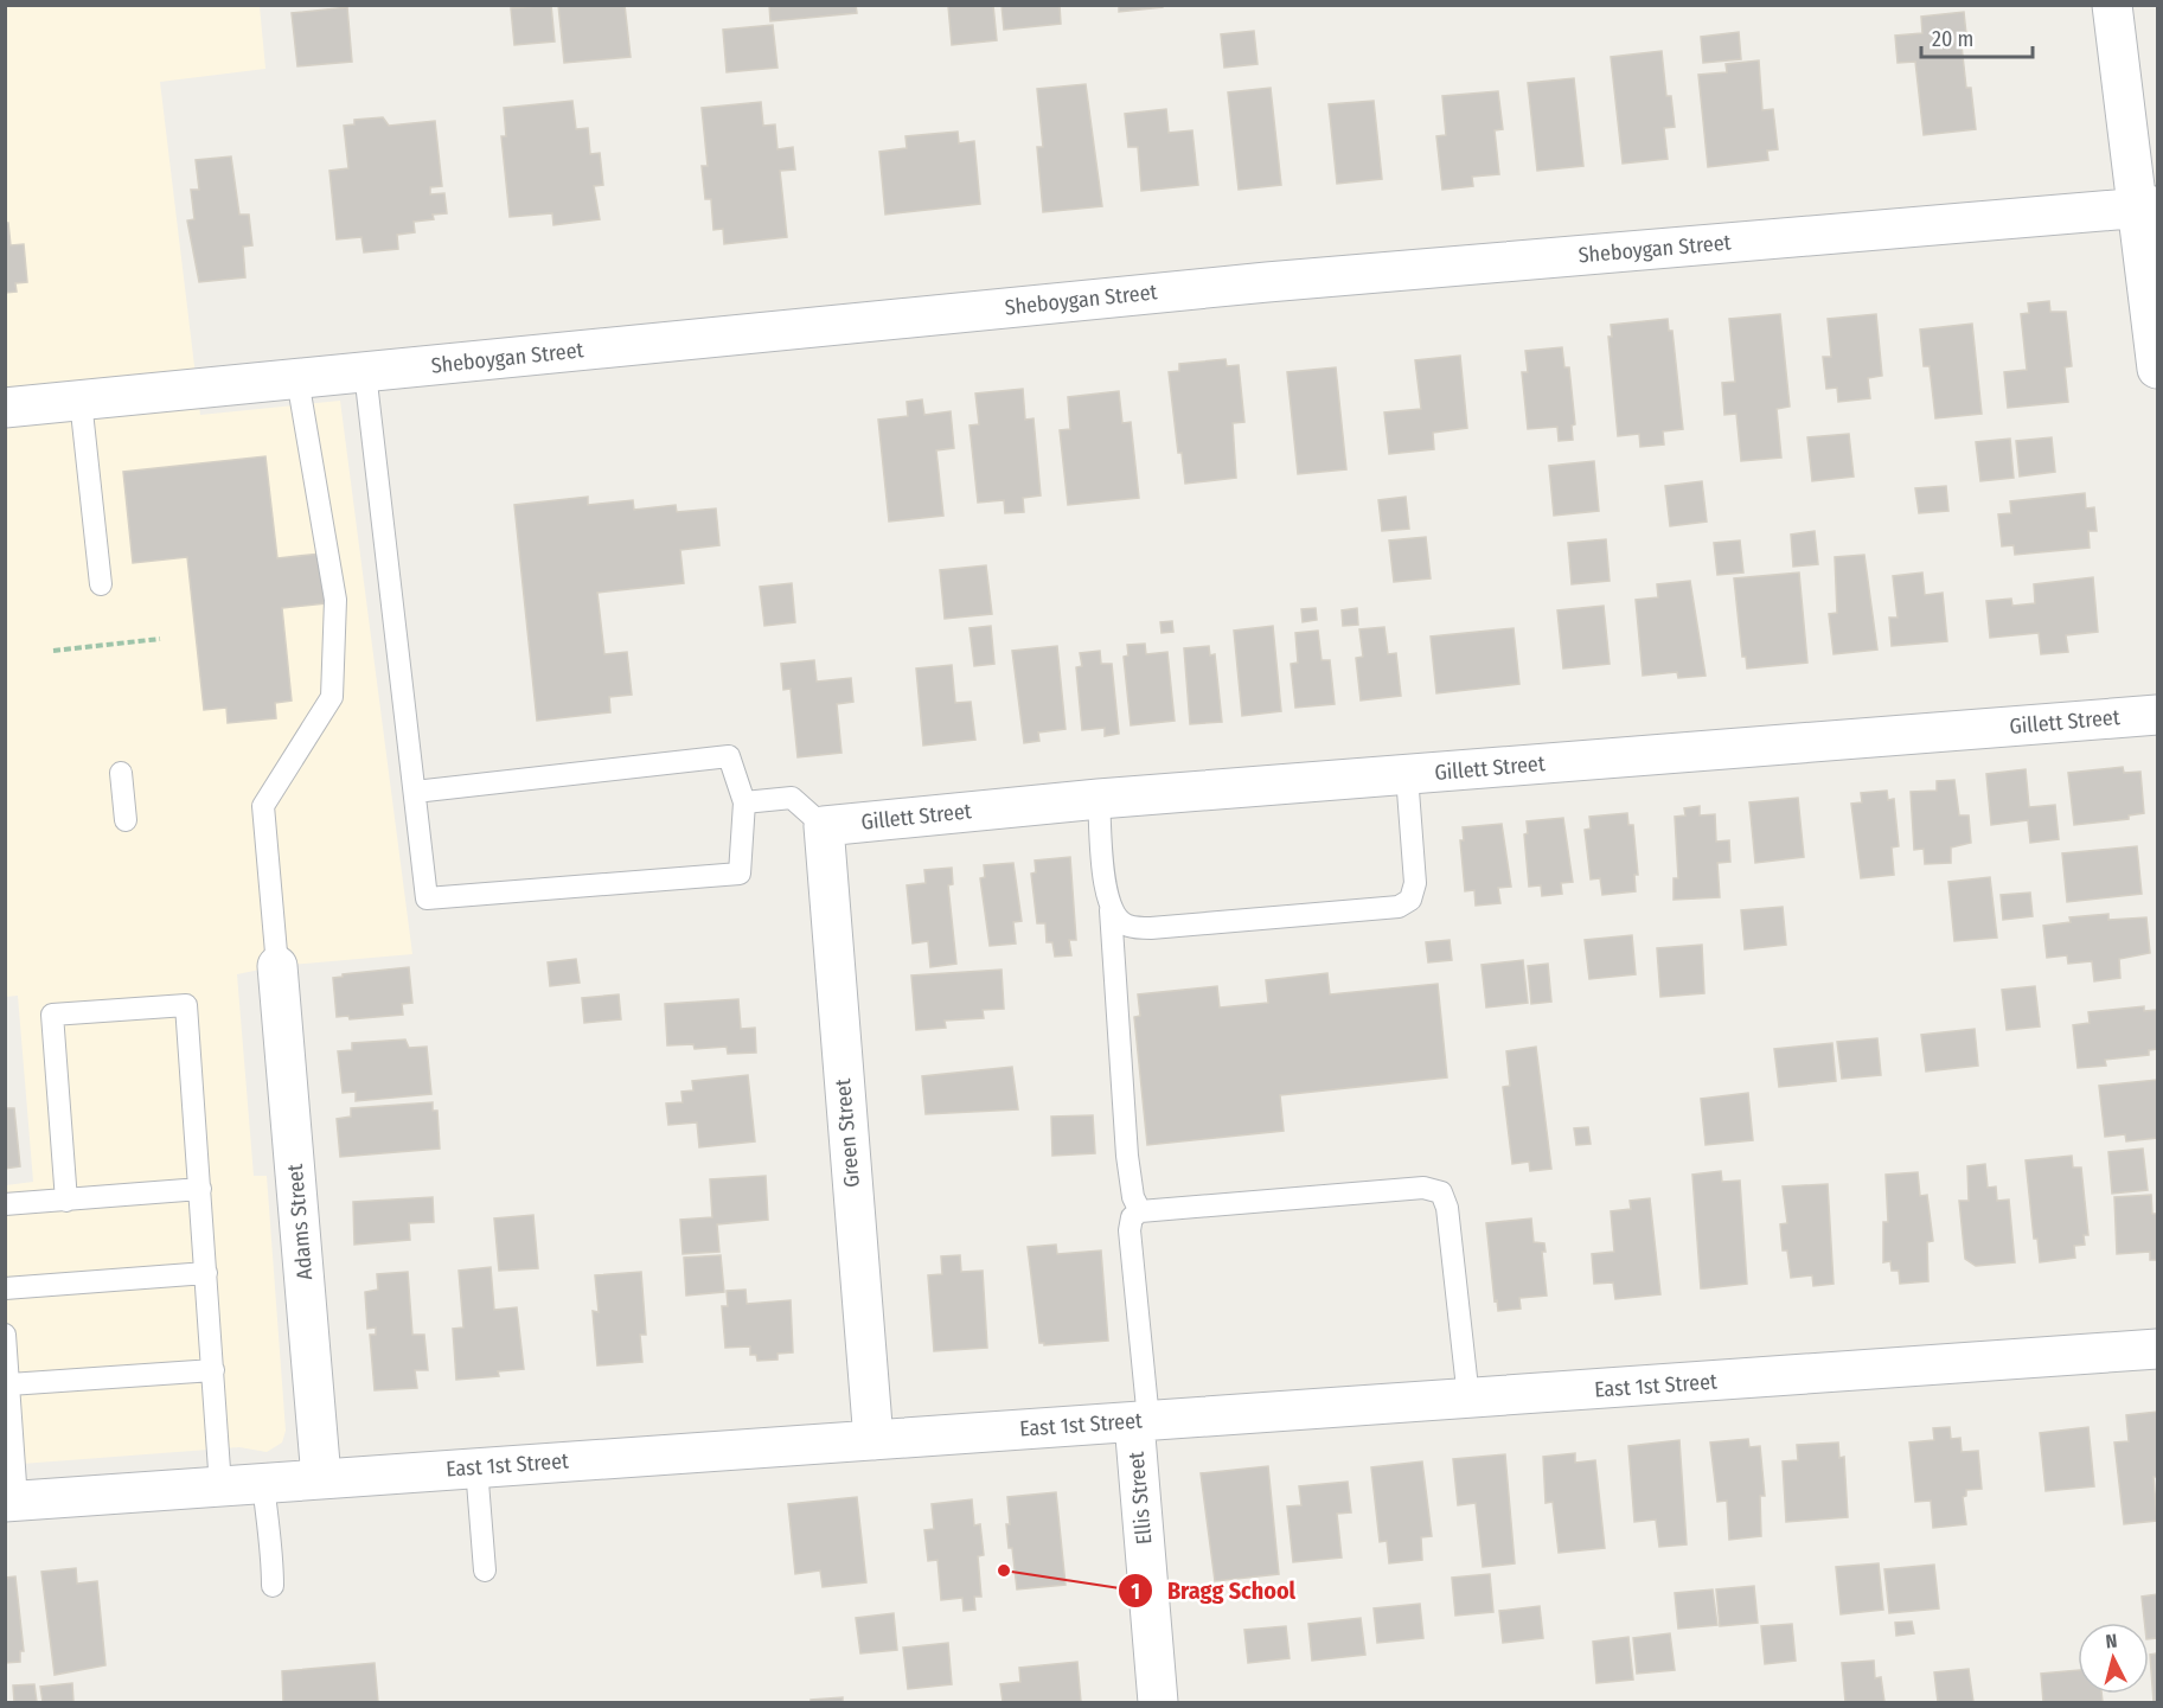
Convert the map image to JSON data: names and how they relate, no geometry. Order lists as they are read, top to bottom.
{
  "streets": {
    "street": [
      "Sheboygan Street",
      "Gillett Street",
      "Green Street",
      "Adams Street",
      "East 1st Street",
      "Ellis Street"
    ]
  },
  "crossings": [
    ["Gillett Street", "Green Street"],
    ["Green Street", "East 1st Street"],
    ["Adams Street", "East 1st Street"],
    ["East 1st Street", "Ellis Street"]
  ],
  "places": ["Bragg School"],
  "scale_bar": "20 m",
  "north": "top"
}
